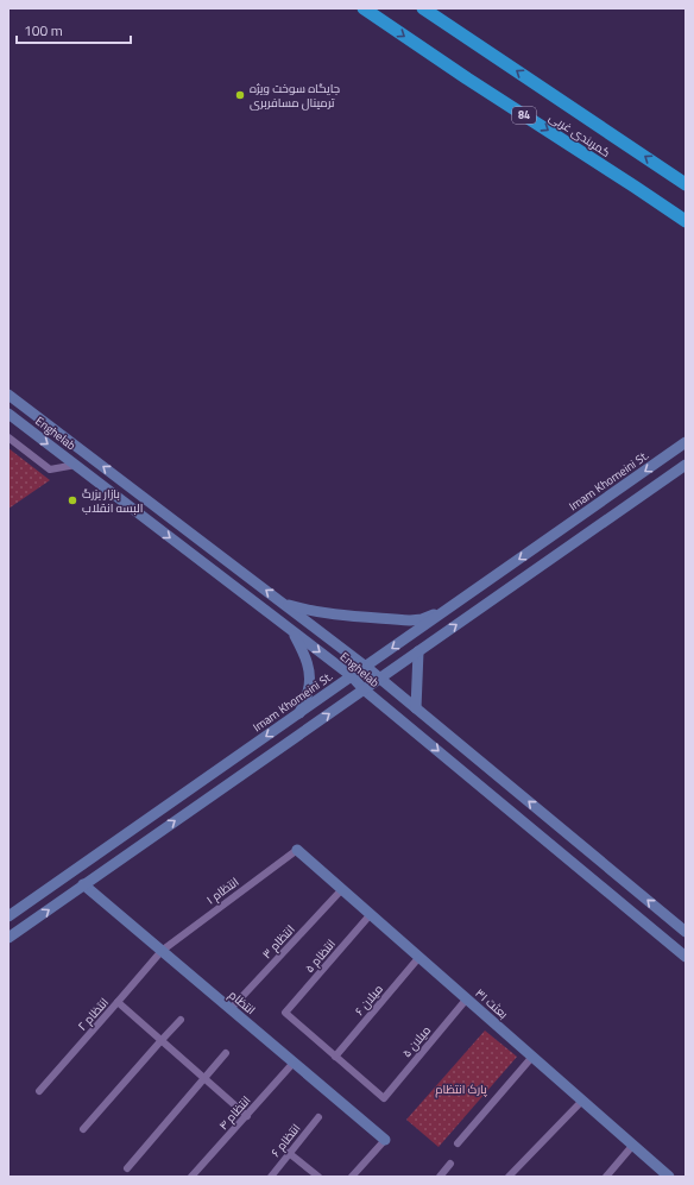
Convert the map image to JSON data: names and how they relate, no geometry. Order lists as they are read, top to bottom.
{
  "streets": {
    "highway": ["84", "کمربندی غربی"],
    "main road": [
      "Enghelab",
      "Imam Khomeini St.",
      "انتظام",
      "بعثت ۳۱"
    ],
    "street": [
      "انتظام ۱",
      "انتظام ۳",
      "انتظام ۵",
      "میلان ۶",
      "انتظام ۲",
      "میلان ۵",
      "انتظام ۴",
      "انتظام ۶"
    ]
  },
  "crossings": [
    ["Enghelab", "Imam Khomeini St."],
    ["انتظام ۱", "انتظام"],
    ["انتظام ۱", "بعثت ۳۱"],
    ["انتظام ۱", "انتظام ۲"],
    ["انتظام ۳", "انتظام"],
    ["انتظام ۳", "بعثت ۳۱"],
    ["انتظام ۵", "میلان ۶"],
    ["انتظام ۵", "بعثت ۳۱"],
    ["انتظام ۵", "میلان ۵"],
    ["میلان ۶", "بعثت ۳۱"],
    ["میلان ۶", "میلان ۵"],
    ["انتظام", "انتظام ۲"],
    ["انتظام", "انتظام ۴"],
    ["بعثت ۳۱", "میلان ۵"]
  ],
  "parks": ["پارک انتظام"],
  "places": ["جایگاه سوخت ویژه ترمینال مسافربری", "بازار بزرگ البسه انقلاب"],
  "scale_bar": "100 m"
}
